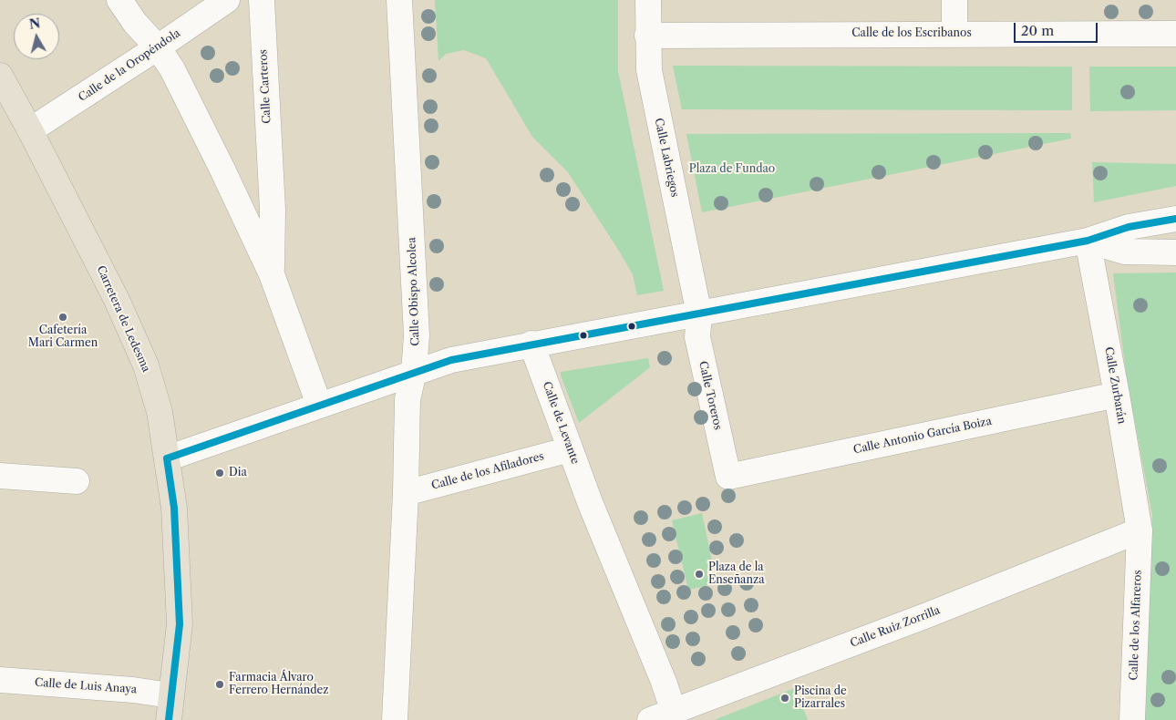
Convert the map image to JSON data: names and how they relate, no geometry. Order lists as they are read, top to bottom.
{
  "streets": {
    "highway": ["Carretera de Ledesma"],
    "street": [
      "Calle de los Escribanos",
      "Calle de la Oropéndola",
      "Calle Carteros",
      "Calle Labriegos",
      "Calle Obispo Alcolea",
      "Calle Zurbarán",
      "Calle Toreros",
      "Calle de Levante",
      "Calle Antonio García Boiza",
      "Calle de los Afiladores",
      "Calle de los Alfareros",
      "Calle Ruiz Zorrilla",
      "Calle de Luis Anaya"
    ]
  },
  "crossings": [
    ["Calle de los Escribanos", "Calle Labriegos"],
    ["Calle de la Oropéndola", "Calle Carteros"],
    ["Calle de la Oropéndola", "Carretera de Ledesma"],
    ["Calle Labriegos", "Calle Toreros"],
    ["Calle Obispo Alcolea", "Calle de los Afiladores"],
    ["Carretera de Ledesma", "Calle de Luis Anaya"],
    ["Calle Zurbarán", "Calle Antonio García Boiza"],
    ["Calle Zurbarán", "Calle de los Alfareros"],
    ["Calle Zurbarán", "Calle Ruiz Zorrilla"],
    ["Calle Toreros", "Calle Antonio García Boiza"],
    ["Calle de Levante", "Calle de los Afiladores"],
    ["Calle de Levante", "Calle Ruiz Zorrilla"],
    ["Calle de los Alfareros", "Calle Ruiz Zorrilla"]
  ],
  "parks": ["Plaza de Fundao"],
  "places": [
    "Cafetería Mari Carmen",
    "Dia",
    "Plaza de la Enseñanza",
    "Farmacia Álvaro Ferrero Hernández",
    "Piscina de Pizarrales"
  ],
  "scale_bar": "20 m",
  "north": "top"
}
